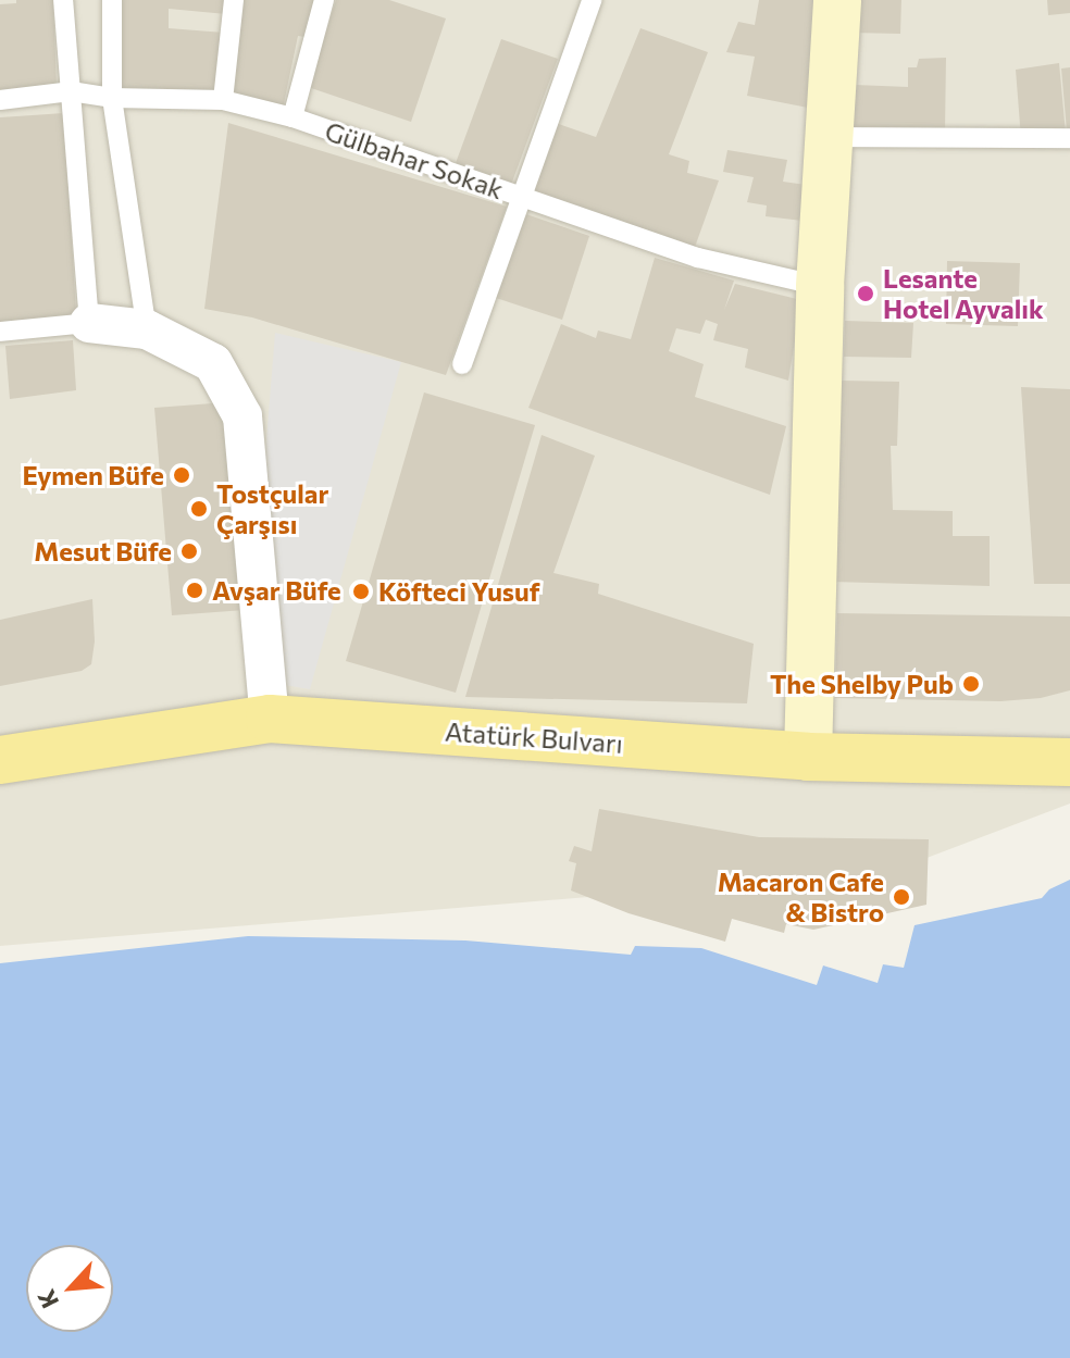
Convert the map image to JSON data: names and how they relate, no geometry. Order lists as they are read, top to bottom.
{
  "streets": {
    "main road": ["Atatürk Bulvarı"],
    "lane": ["Gülbahar Sokak"]
  },
  "places": [
    "Lesante Hotel Ayvalık",
    "Eymen Büfe",
    "Tostçular Çarşısı",
    "Mesut Büfe",
    "Avşar Büfe",
    "Köfteci Yusuf",
    "The Shelby Pub",
    "Macaron Cafe & Bistro"
  ],
  "north": "bottom left"
}
